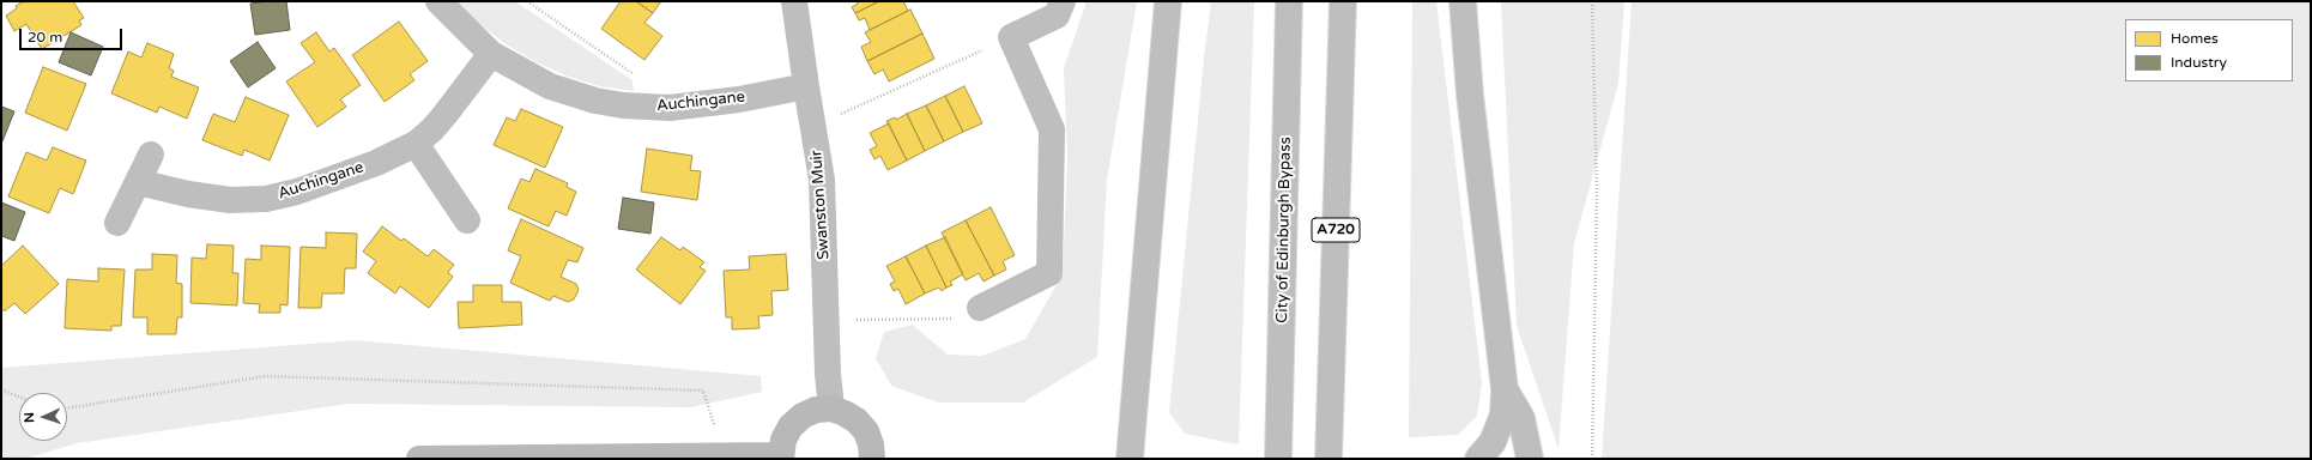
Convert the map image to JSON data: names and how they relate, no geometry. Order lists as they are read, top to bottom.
{
  "streets": {
    "main road": [
      "Auchingane",
      "Swanston Muir",
      "City of Edinburgh Bypass",
      "A720"
    ]
  },
  "crossings": [
    ["Auchingane", "Swanston Muir"]
  ],
  "legend": ["Homes", "Industry"],
  "scale_bar": "20 m",
  "north": "left"
}
